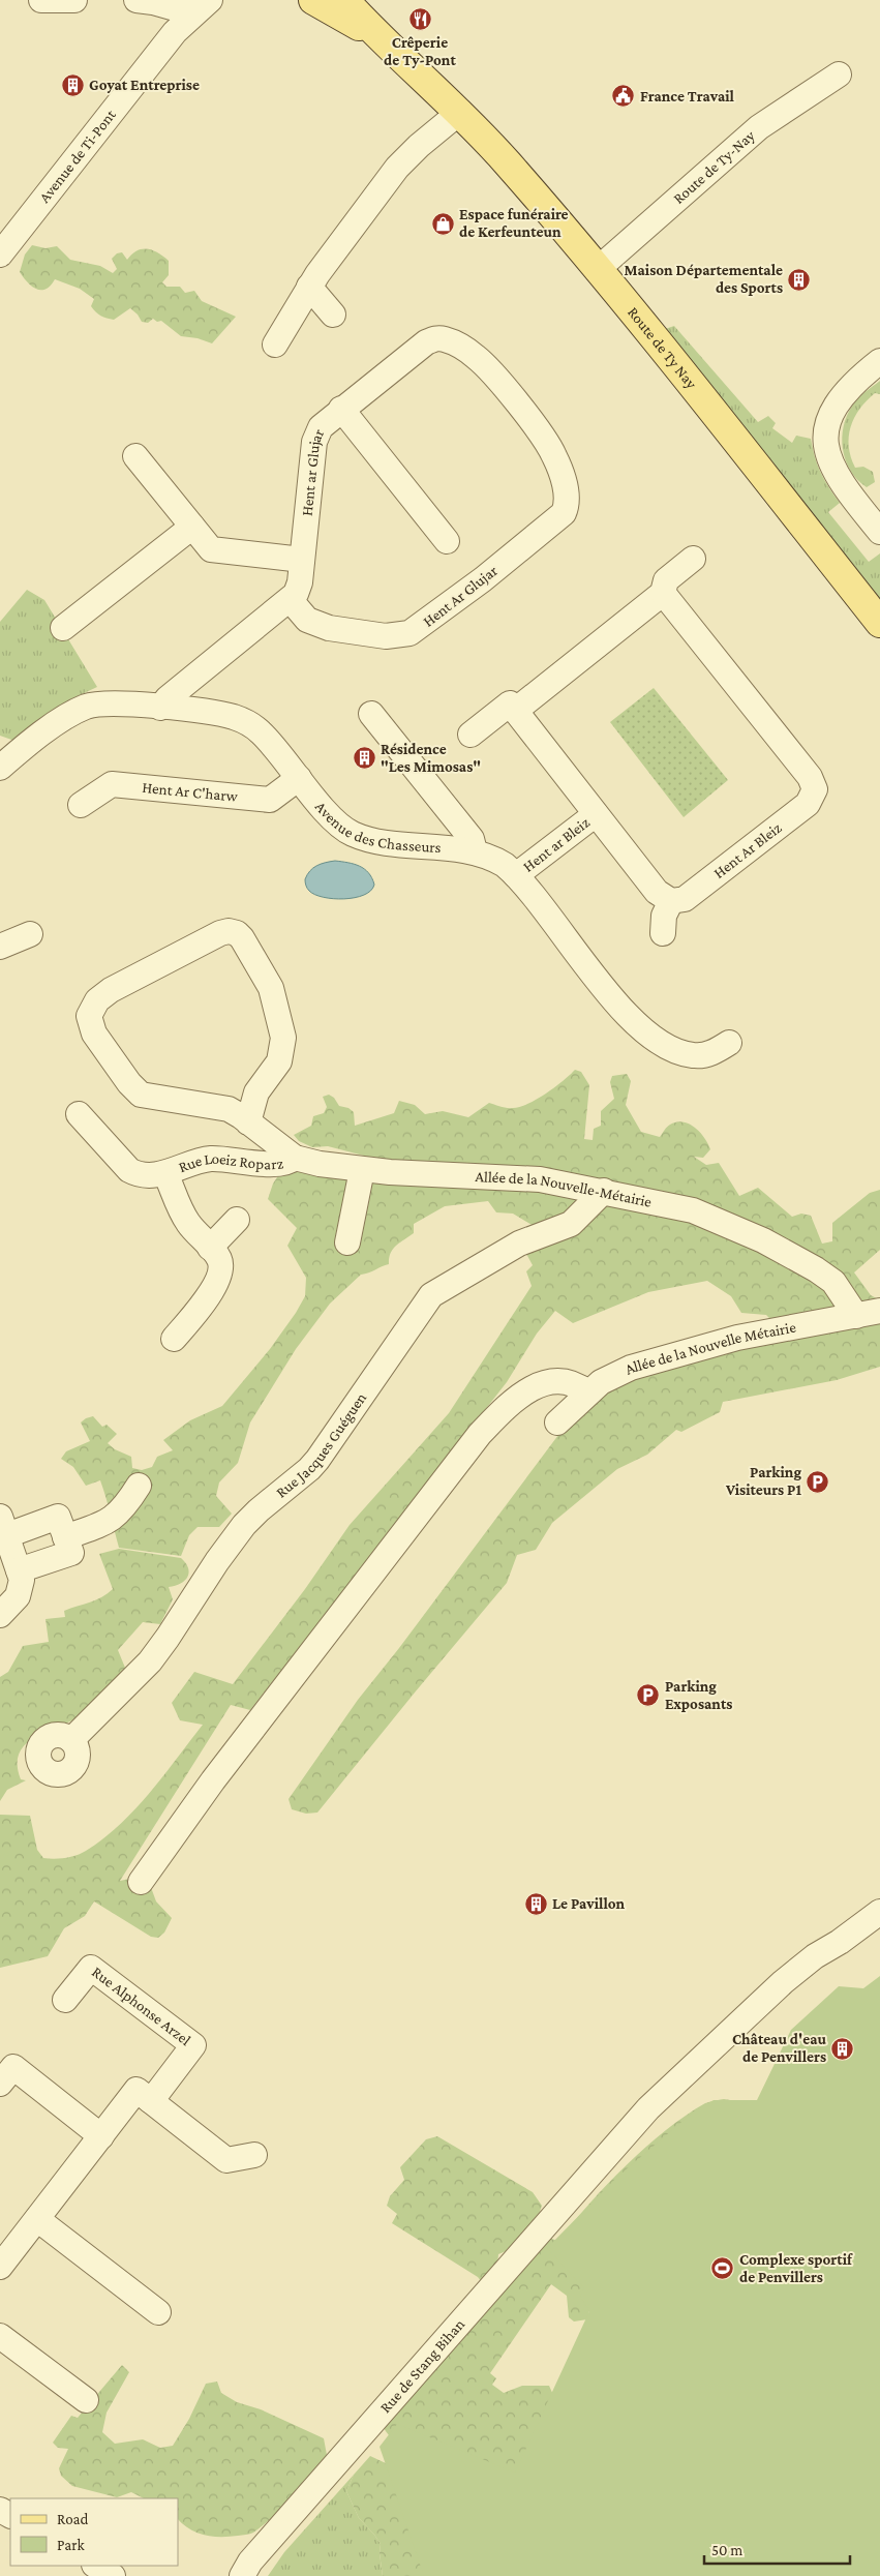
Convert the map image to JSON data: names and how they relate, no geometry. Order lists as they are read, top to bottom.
{
  "streets": {
    "main road": ["Route de Ty Nay"],
    "street": [
      "Avenue de Ti-Pont",
      "Route de Ty-Nay",
      "Hent ar Glujar",
      "Hent Ar Glujar",
      "Hent Ar C'harw",
      "Avenue des Chasseurs",
      "Hent ar Bleiz",
      "Hent Ar Bleiz",
      "Rue Loeiz Roparz",
      "Allée de la Nouvelle-Métairie",
      "Allée de la Nouvelle Métairie",
      "Rue Jacques Guéguen",
      "Rue Alphonse Arzel",
      "Rue de Stang Bihan"
    ]
  },
  "crossings": [
    ["Route de Ty-Nay", "Route de Ty Nay"],
    ["Hent ar Glujar", "Hent Ar Glujar"],
    ["Hent Ar C'harw", "Avenue des Chasseurs"],
    ["Avenue des Chasseurs", "Hent ar Bleiz"],
    ["Hent ar Bleiz", "Hent Ar Bleiz"],
    ["Rue Loeiz Roparz", "Allée de la Nouvelle-Métairie"],
    ["Allée de la Nouvelle-Métairie", "Allée de la Nouvelle Métairie"],
    ["Allée de la Nouvelle-Métairie", "Rue Jacques Guéguen"]
  ],
  "places": {
    "restaurant": ["Crêperie de Ty-Pont"],
    "building": [
      "Goyat Entreprise",
      "Maison Départementale des Sports",
      "Résidence \"Les Mimosas\"",
      "Le Pavillon",
      "Château d'eau de Penvillers"
    ],
    "public building": ["France Travail"],
    "shop": ["Espace funéraire de Kerfeunteun"],
    "parking": ["Parking Visiteurs P1", "Parking Exposants"],
    "sports": ["Complexe sportif de Penvillers"]
  },
  "legend": ["Road", "Park"],
  "scale_bar": "50 m"
}
